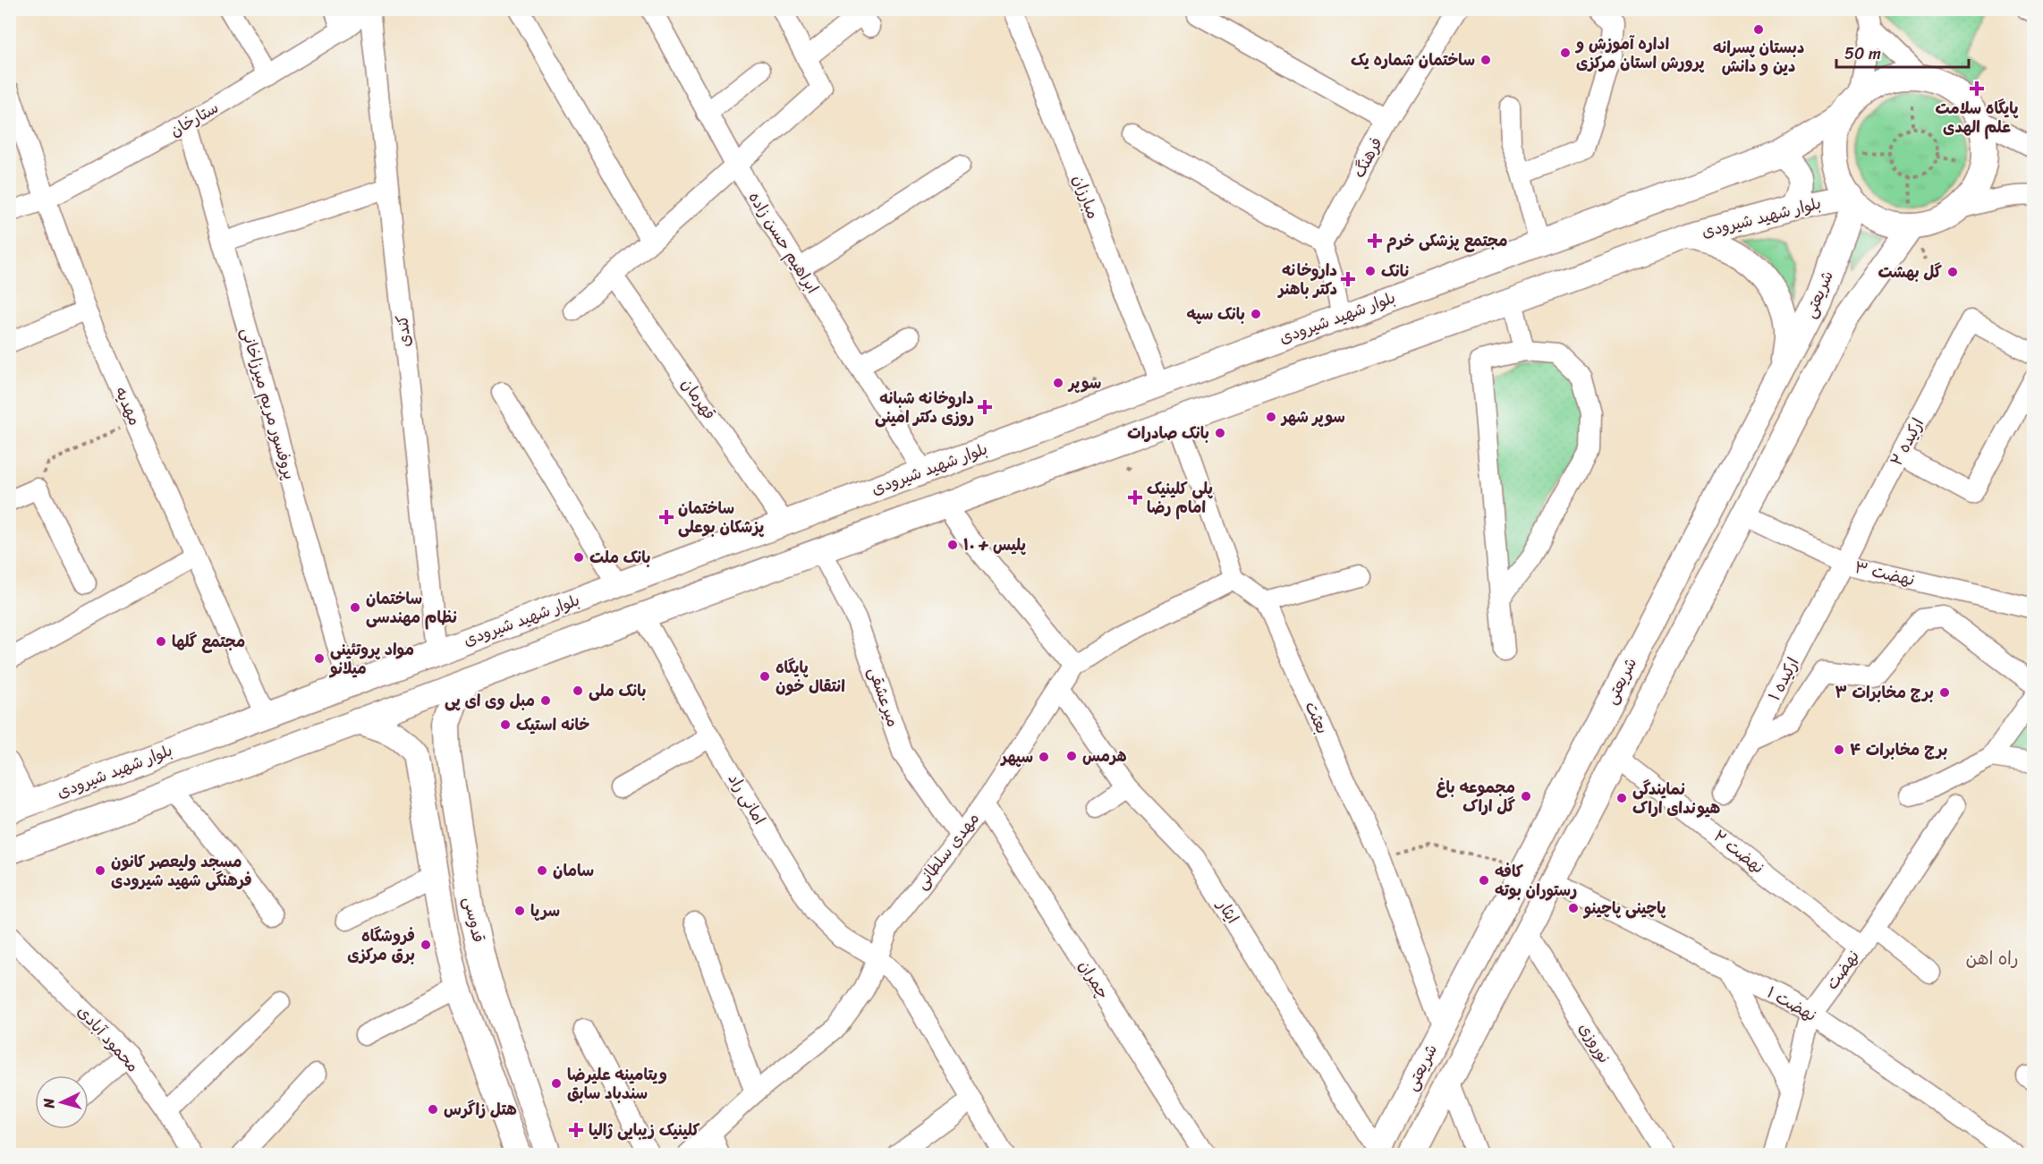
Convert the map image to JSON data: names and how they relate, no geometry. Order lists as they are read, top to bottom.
{
  "streets": {
    "main road": ["بلوار شهید شیرودی", "شریعتی", "قدوسی"],
    "street": [
      "ستارخان",
      "فرهنگ",
      "مبارزان",
      "ابراهیم حسن زاده",
      "کندی",
      "قهرمان",
      "پروفسور مریم میرزاخانی",
      "مهدیه",
      "ارکیده ۲",
      "نهضت ۳",
      "ارکیده ۱",
      "میرعشقی",
      "بعثت",
      "امانی راد",
      "مهدی سلطانی",
      "نهضت ۲",
      "ایثار",
      "نهضت",
      "چمران",
      "نهضت ۱",
      "محمود آبادی",
      "نوروزی"
    ]
  },
  "crossings": [
    ["ستارخان", "کندی"],
    ["ستارخان", "پروفسور مریم میرزاخانی"],
    ["ستارخان", "مهدیه"],
    ["مبارزان", "بلوار شهید شیرودی"],
    ["بلوار شهید شیرودی", "ابراهیم حسن زاده"],
    ["بلوار شهید شیرودی", "شریعتی"],
    ["بلوار شهید شیرودی", "کندی"],
    ["بلوار شهید شیرودی", "قهرمان"],
    ["بلوار شهید شیرودی", "پروفسور مریم میرزاخانی"],
    ["بلوار شهید شیرودی", "مهدیه"],
    ["بلوار شهید شیرودی", "میرعشقی"],
    ["بلوار شهید شیرودی", "امانی راد"],
    ["بلوار شهید شیرودی", "قدوسی"],
    ["شریعتی", "نهضت ۳"],
    ["شریعتی", "بعثت"],
    ["شریعتی", "نهضت ۲"],
    ["شریعتی", "ایثار"],
    ["شریعتی", "نهضت ۱"],
    ["شریعتی", "نوروزی"],
    ["ارکیده ۲", "نهضت ۳"],
    ["ارکیده ۲", "ارکیده ۱"],
    ["نهضت ۳", "ارکیده ۱"],
    ["میرعشقی", "مهدی سلطانی"],
    ["بعثت", "مهدی سلطانی"],
    ["امانی راد", "مهدی سلطانی"],
    ["مهدی سلطانی", "ایثار"],
    ["مهدی سلطانی", "چمران"],
    ["نهضت ۲", "نهضت"],
    ["نهضت", "نهضت ۱"]
  ],
  "districts": ["راه اهن"],
  "places": {
    "other": [
      "دبستان پسرانه دین و دانش",
      "اداره آموزش و پرورش استان مرکزی",
      "ساختمان شماره یک",
      "نانک",
      "گل بهشت",
      "بانک سپه",
      "سوپر",
      "سوپر شهر",
      "بانک صادرات",
      "پلیس + ۱۰",
      "بانک ملت",
      "ساختمان نظام مهندسی",
      "مجتمع گلها",
      "مواد پروتئینی میلانو",
      "پایگاه انتقال خون",
      "بانک ملی",
      "برج مخابرات ۳",
      "مبل وی ای پی",
      "خانه استیک",
      "برج مخابرات ۴",
      "هرمس",
      "سپهر",
      "مجموعه باغ گل اراک",
      "نمایندگی هیوندای اراک",
      "مسجد ولیعصر کانون فرهنگی شهید شیرودی",
      "سامان",
      "کافه رستوران بوته",
      "پاچینی پاچینو",
      "سرپا",
      "فروشگاه برق مرکزی",
      "ویتامینه علیرضا سندباد سابق",
      "هتل زاگرس"
    ],
    "health": [
      "پایگاه سلامت علم الهدی",
      "مجتمع پزشکی خرم",
      "داروخانه دکتر باهنر",
      "داروخانه شبانه روزی دکتر امینی",
      "پلی کلینیک امام رضا",
      "ساختمان پزشکان بوعلی",
      "کلینیک زیبایی ژالیا"
    ]
  },
  "scale_bar": "50 m",
  "north": "left"
}
